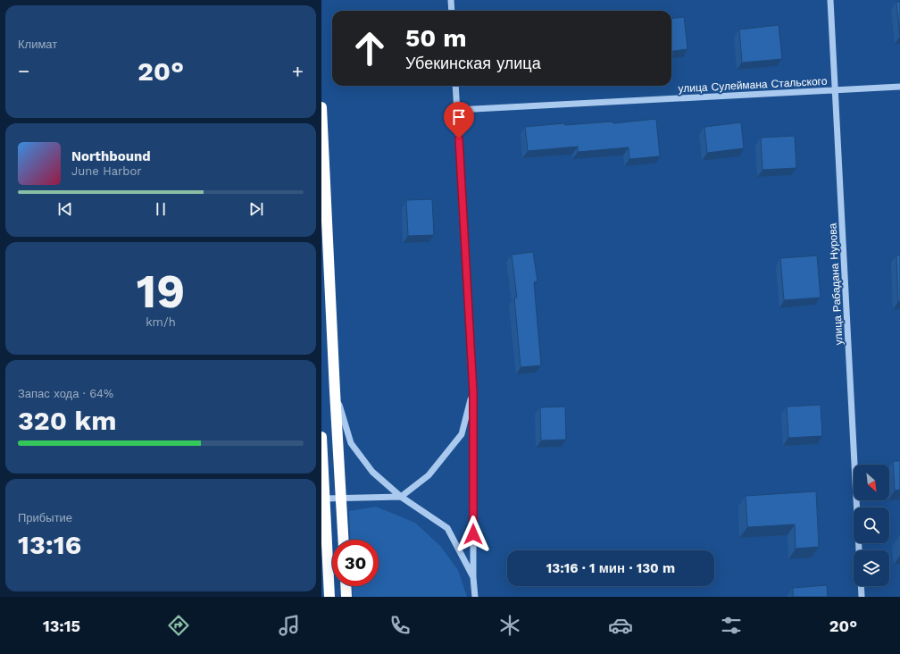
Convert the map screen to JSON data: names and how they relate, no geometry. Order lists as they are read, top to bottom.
{
  "streets": {
    "street": ["улица Сулеймана Стальского", "улица Рабадана Нурова"]
  },
  "crossings": [
    ["улица Сулеймана Стальского", "улица Рабадана Нурова"]
  ],
  "north": "bottom right",
  "page": {
    "tile": [
      "Климат",
      ["19", "km/h"],
      ["Запас хода · 64%", "320 km"],
      ["Прибытие", "13:16"]
    ],
    "turn": ["50 m", "Убекинская улица"],
    "heat": ["−", "20°", "+"],
    "song": ["Northbound", "June Harbor"],
    "limit": "30",
    "trip": "13:16 · 1 мин · 130 m",
    "tabs": ["13:15", "20°"]
  }
}
